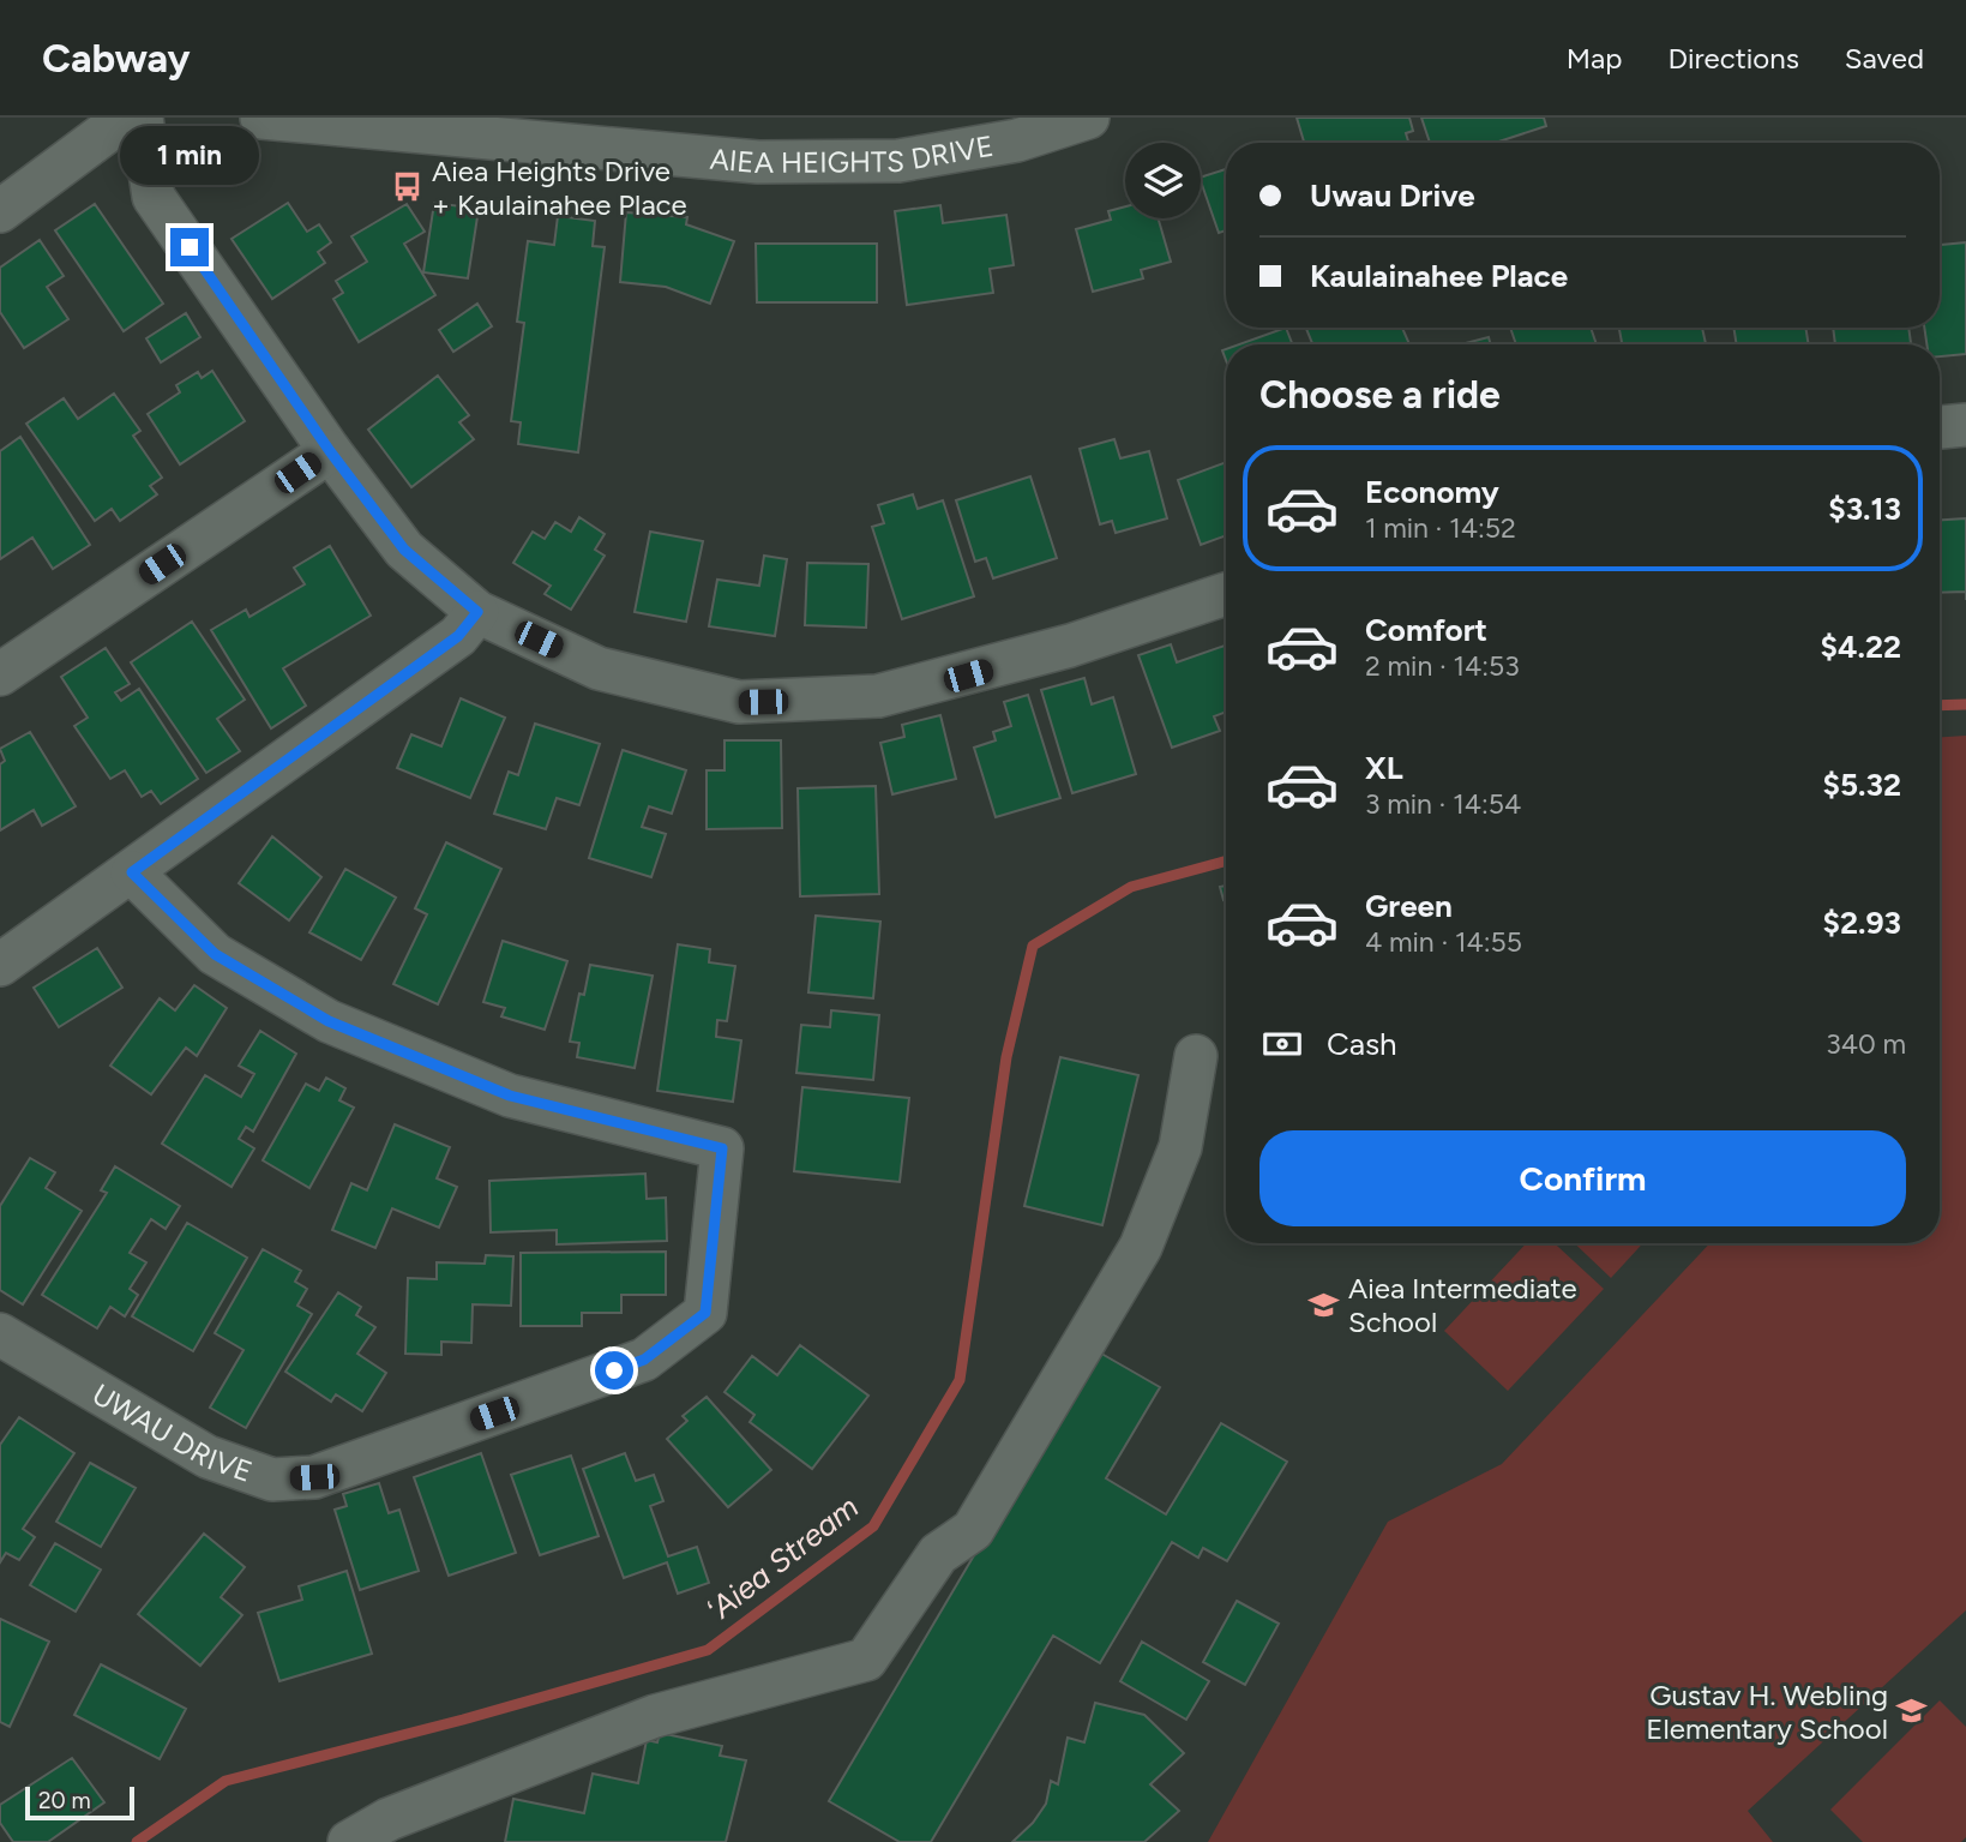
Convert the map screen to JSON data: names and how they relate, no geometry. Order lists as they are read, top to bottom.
{
  "streets": {
    "street": ["AIEA HEIGHTS DRIVE", "UWAU DRIVE"]
  },
  "water": ["ʻAiea Stream"],
  "places": {
    "bus stop": ["Aiea Heights Drive + Kaulainahee Place"],
    "school or university": ["Aiea Intermediate School", "Gustav H. Webling Elementary School"]
  },
  "scale_bar": "20 m",
  "page": {
    "header": "Cabway",
    "nav": ["Map", "Directions", "Saved"],
    "bubble": "1 min",
    "banner": ["Uwau Drive", "Kaulainahee Place"],
    "heading": "Choose a ride",
    "list": [
      {
        "name": "Economy",
        "note": "1 min · 14:52",
        "value": "$3.13"
      },
      {
        "name": "Comfort",
        "note": "2 min · 14:53",
        "value": "$4.22"
      },
      {
        "name": "XL",
        "note": "3 min · 14:54",
        "value": "$5.32"
      },
      {
        "name": "Green",
        "note": "4 min · 14:55",
        "value": "$2.93"
      }
    ],
    "pay": ["Cash", "340 m"],
    "buttons": "Confirm",
    "scale": "20 m"
  }
}
